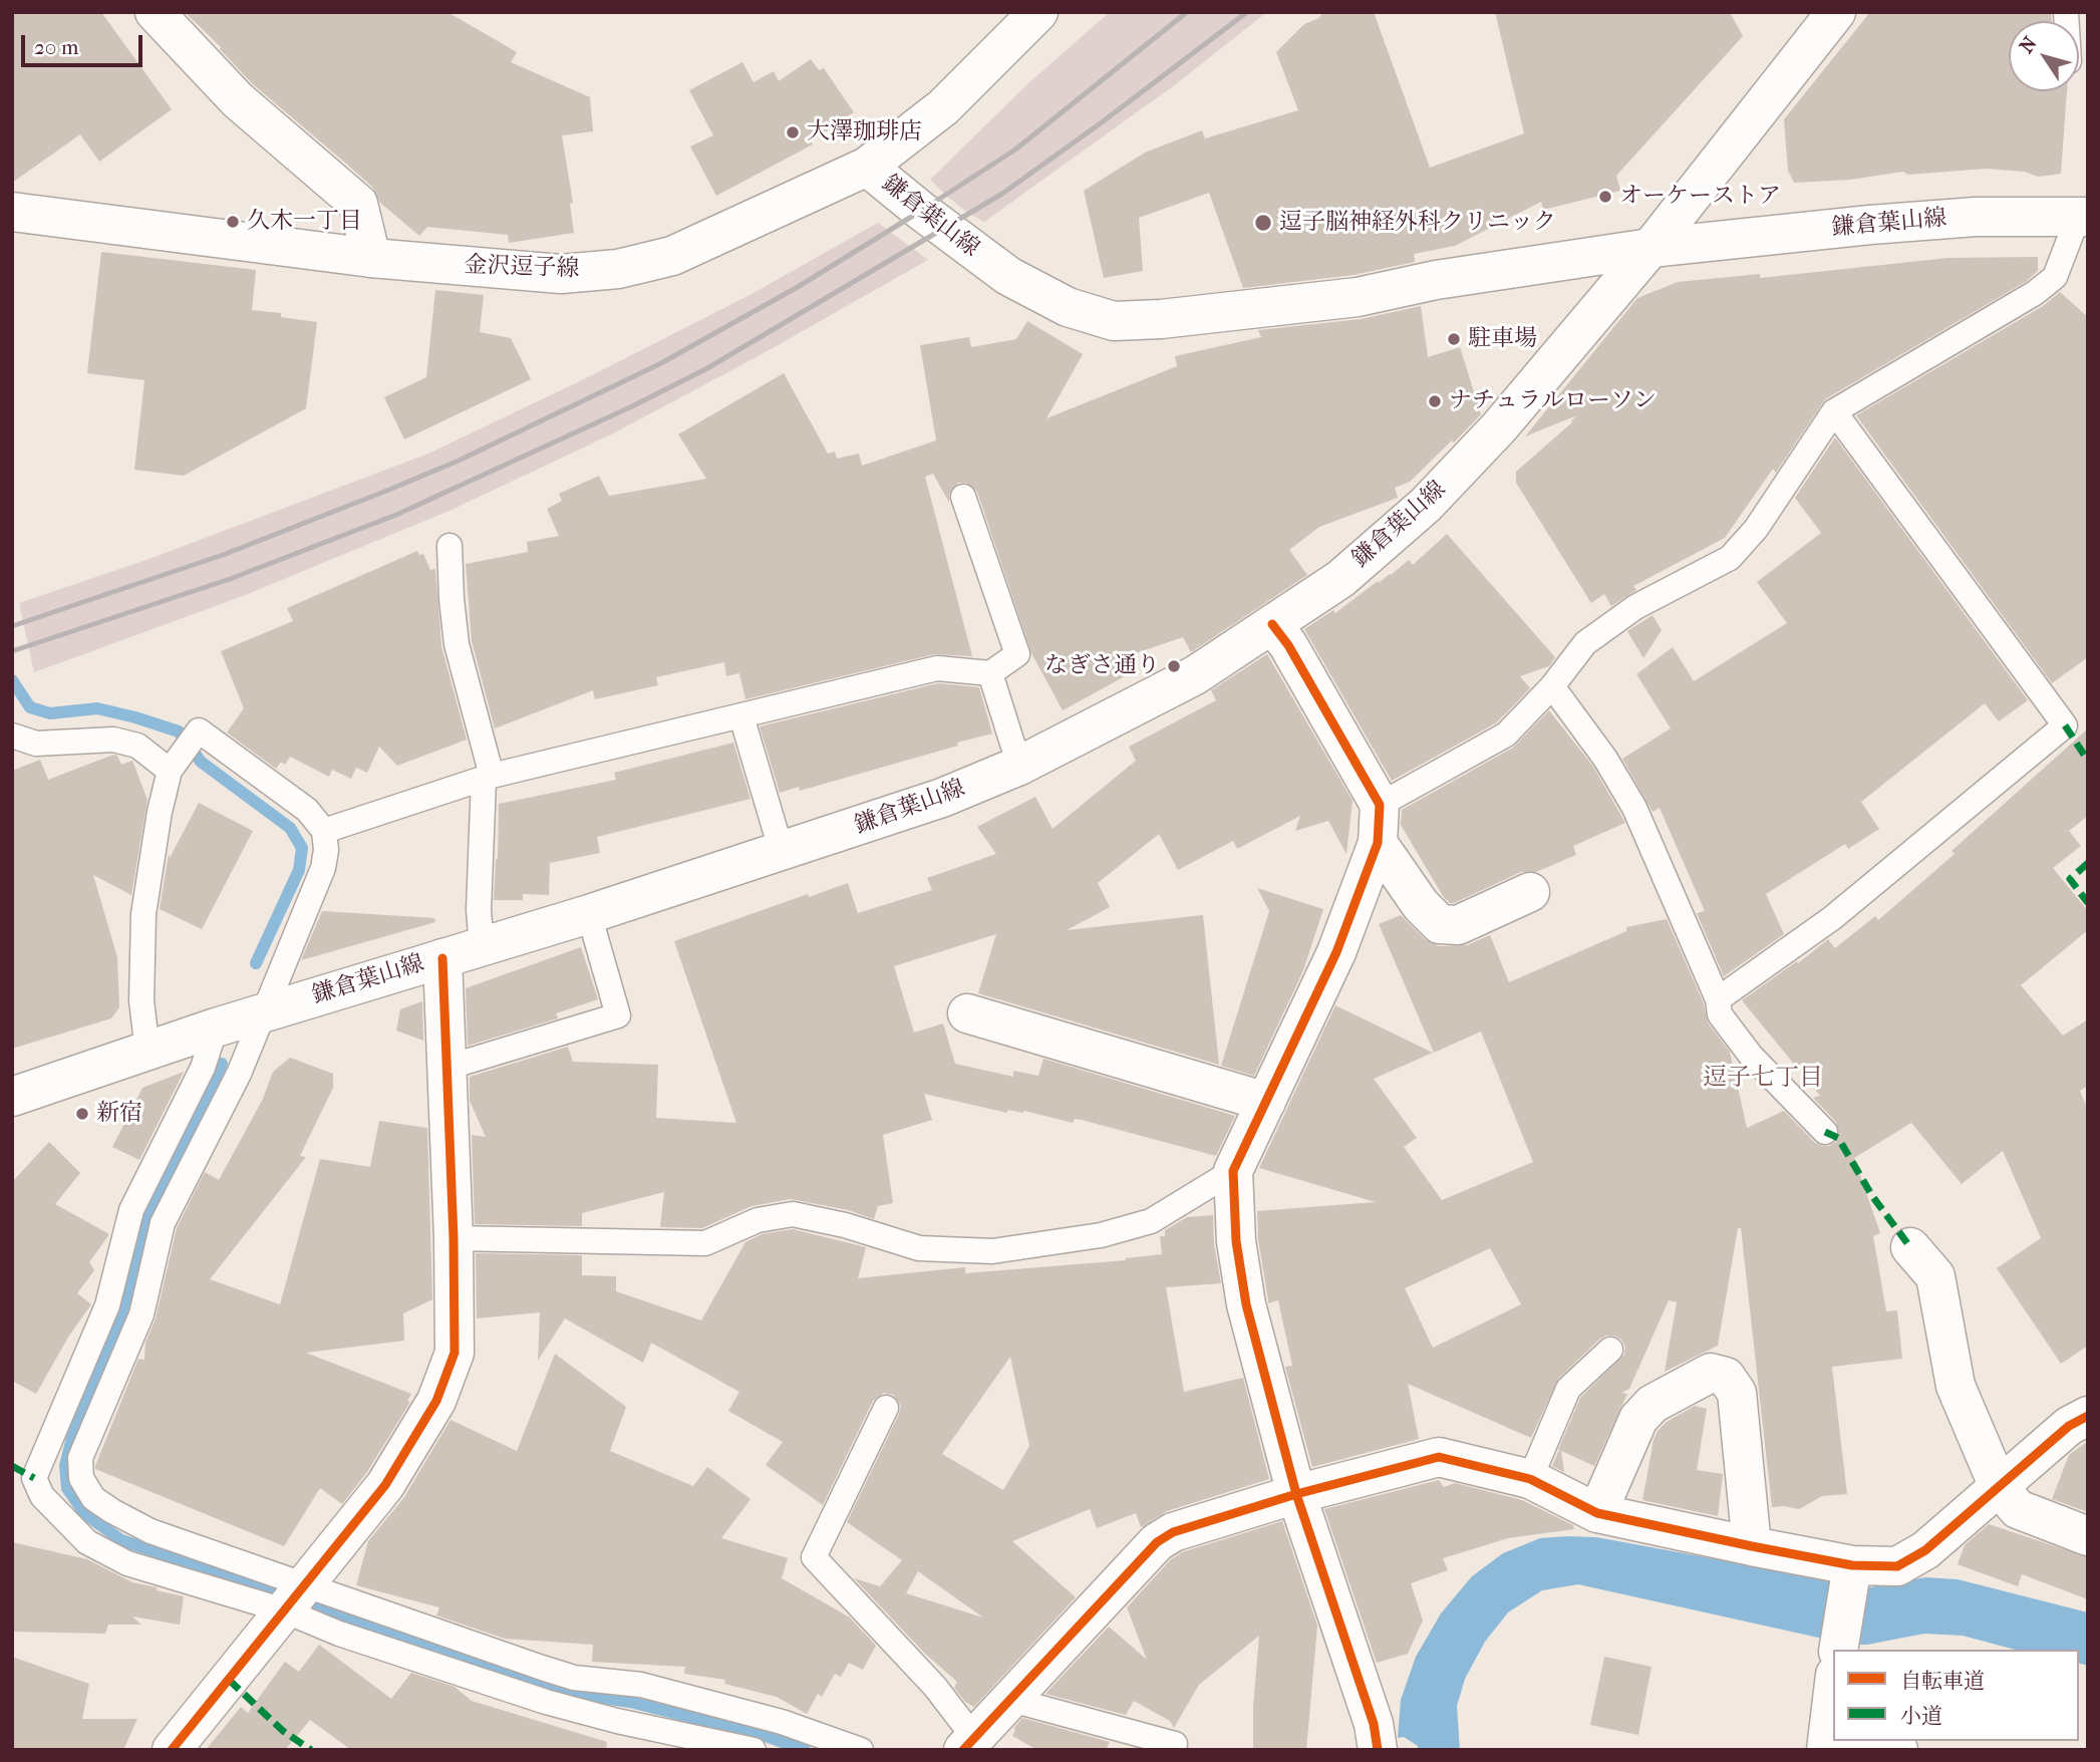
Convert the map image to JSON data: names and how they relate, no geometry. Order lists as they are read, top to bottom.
{
  "streets": {
    "street": ["鎌倉葉山線", "金沢逗子線"]
  },
  "crossings": [
    ["鎌倉葉山線", "金沢逗子線"]
  ],
  "districts": ["逗子七丁目"],
  "places": [
    "大澤珈琲店",
    "オーケーストア",
    "久木一丁目",
    "逗子脳神経外科クリニック",
    "駐車場",
    "ナチュラルローソン",
    "なぎさ通り",
    "新宿"
  ],
  "legend": ["自転車道", "小道"],
  "scale_bar": "20 m",
  "north": "top left"
}
